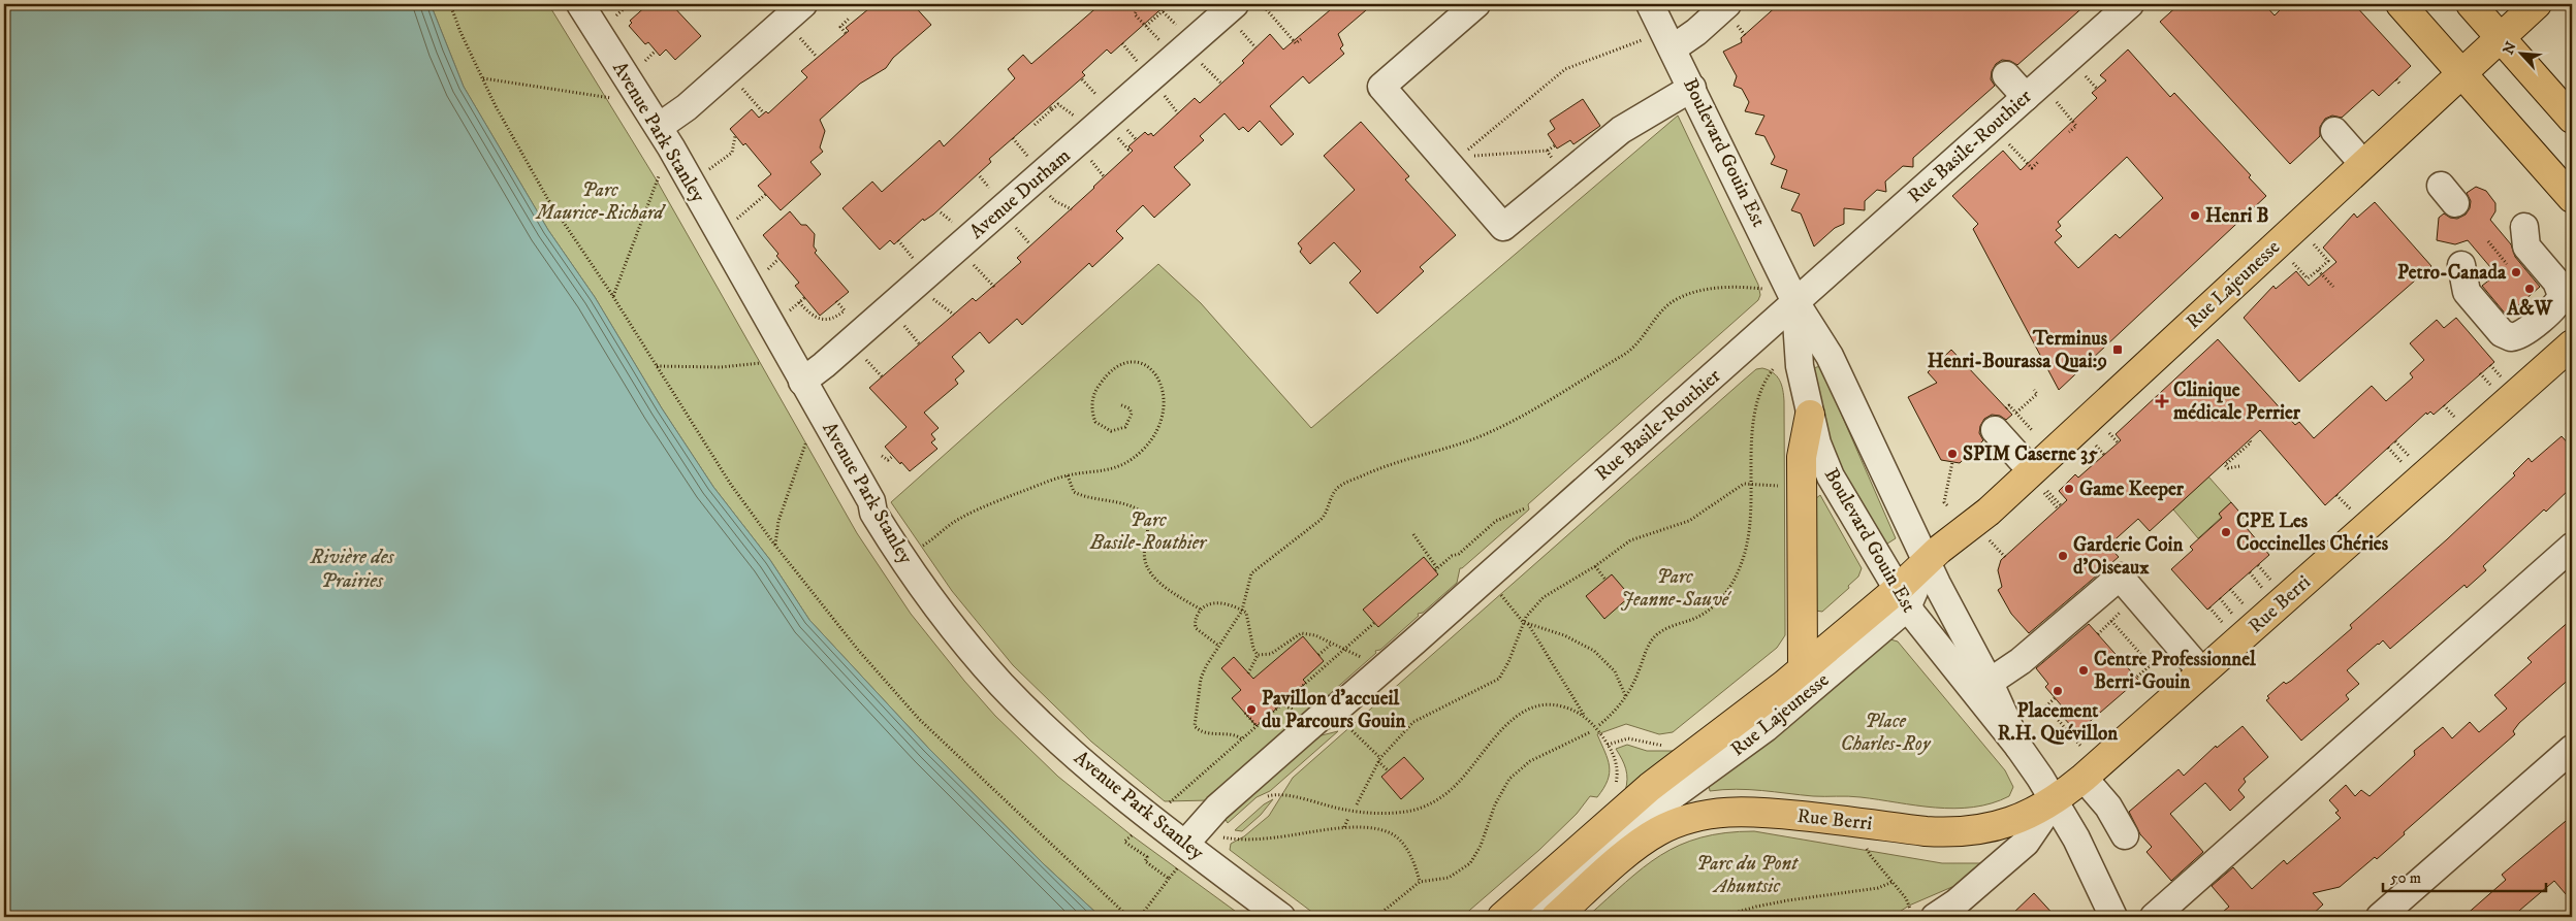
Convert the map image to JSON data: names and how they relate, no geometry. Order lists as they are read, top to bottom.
{
  "streets": {
    "main road": ["Rue Lajeunesse", "Rue Berri"],
    "street": [
      "Avenue Park Stanley",
      "Rue Basile-Routhier",
      "Boulevard Gouin Est",
      "Avenue Durham"
    ]
  },
  "crossings": [
    ["Avenue Park Stanley", "Rue Basile-Routhier"],
    ["Avenue Park Stanley", "Avenue Durham"],
    ["Rue Basile-Routhier", "Boulevard Gouin Est"],
    ["Boulevard Gouin Est", "Rue Lajeunesse"],
    ["Boulevard Gouin Est", "Rue Berri"],
    ["Rue Lajeunesse", "Rue Berri"]
  ],
  "water": ["Rivière des Prairies"],
  "parks": [
    "Parc Maurice-Richard",
    "Parc Basile-Routhier",
    "Parc Jeanne-Sauvé",
    "Place Charles-Roy",
    "Parc du Pont Ahuntsic"
  ],
  "places": {
    "other": [
      "Henri B",
      "Petro-Canada",
      "A&W",
      "SPIM Caserne 35",
      "Game Keeper",
      "CPE Les Coccinelles Chéries",
      "Garderie Coin d'Oiseaux",
      "Centre Professionnel Berri-Gouin",
      "Placement R.H. Quévillon",
      "Pavillon d'accueil du Parcours Gouin"
    ],
    "transit": ["Terminus Henri-Bourassa Quai:9"],
    "health": ["Clinique médicale Perrier"]
  },
  "scale_bar": "50 m",
  "north": "top left"
}
